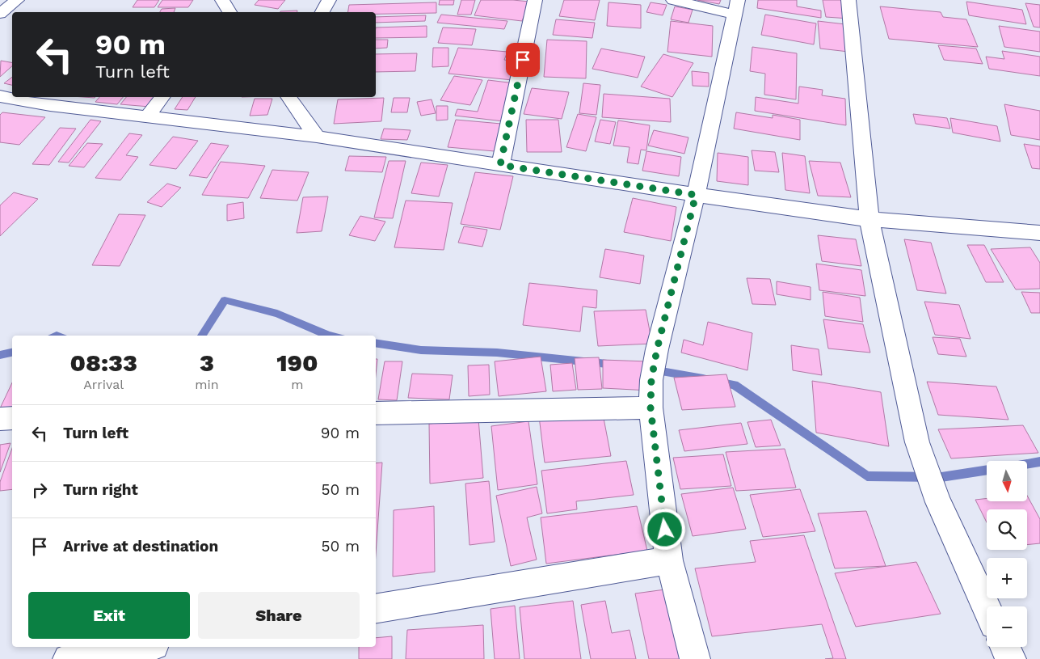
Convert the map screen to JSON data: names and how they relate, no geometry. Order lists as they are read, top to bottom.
{
  "north": "bottom",
  "page": {
    "turn": ["90 m", "Turn left"],
    "eta": [
      "08:33",
      "Arrival",
      "3",
      "min",
      "190",
      "m"
    ],
    "list": [
      {
        "name": "Turn left",
        "value": "90 m"
      },
      {
        "name": "Turn right",
        "value": "50 m"
      },
      {
        "name": "Arrive at destination",
        "value": "50 m"
      }
    ],
    "map_buttons": ["+", "−"],
    "buttons": ["Exit", "Share"]
  }
}
